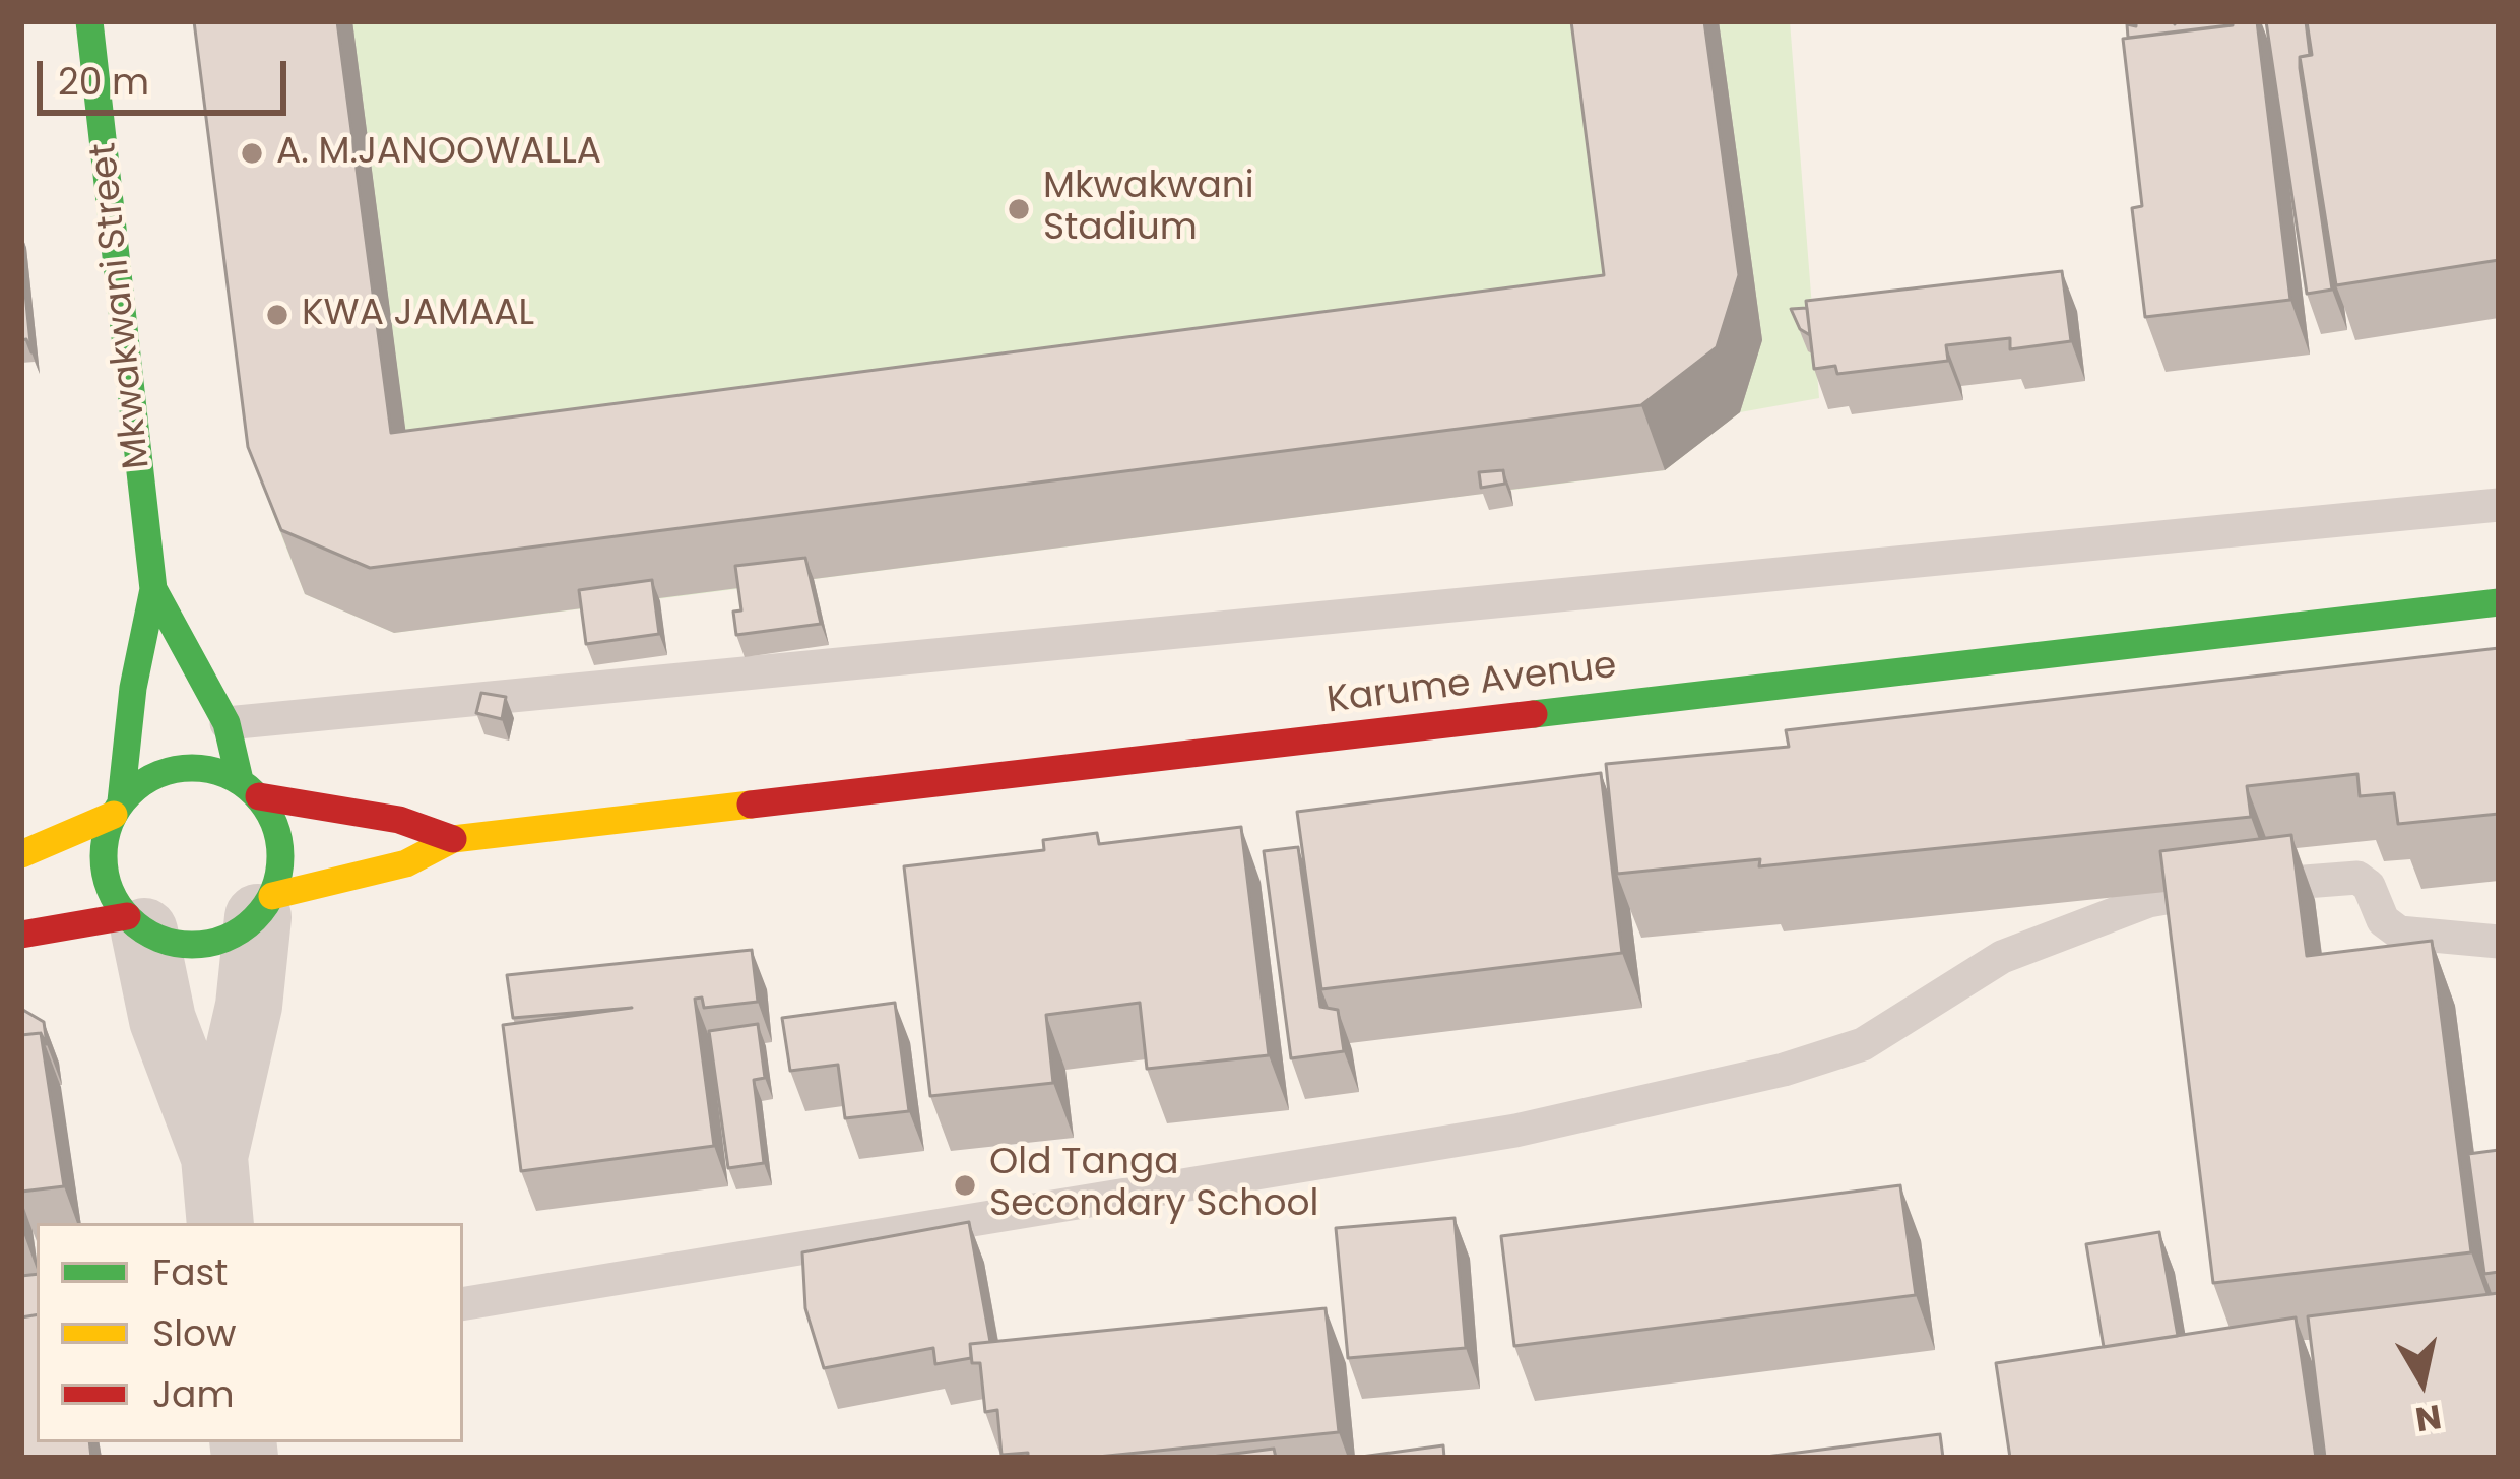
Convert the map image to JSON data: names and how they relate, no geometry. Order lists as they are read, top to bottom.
{
  "streets": {
    "main road": ["Mkwakwani Street", "Karume Avenue"]
  },
  "places": [
    "A. M.JANOOWALLA",
    "Mkwakwani Stadium",
    "KWA JAMAAL",
    "Old Tanga Secondary School"
  ],
  "legend": ["Fast", "Slow", "Jam"],
  "scale_bar": "20 m",
  "north": "bottom"
}
